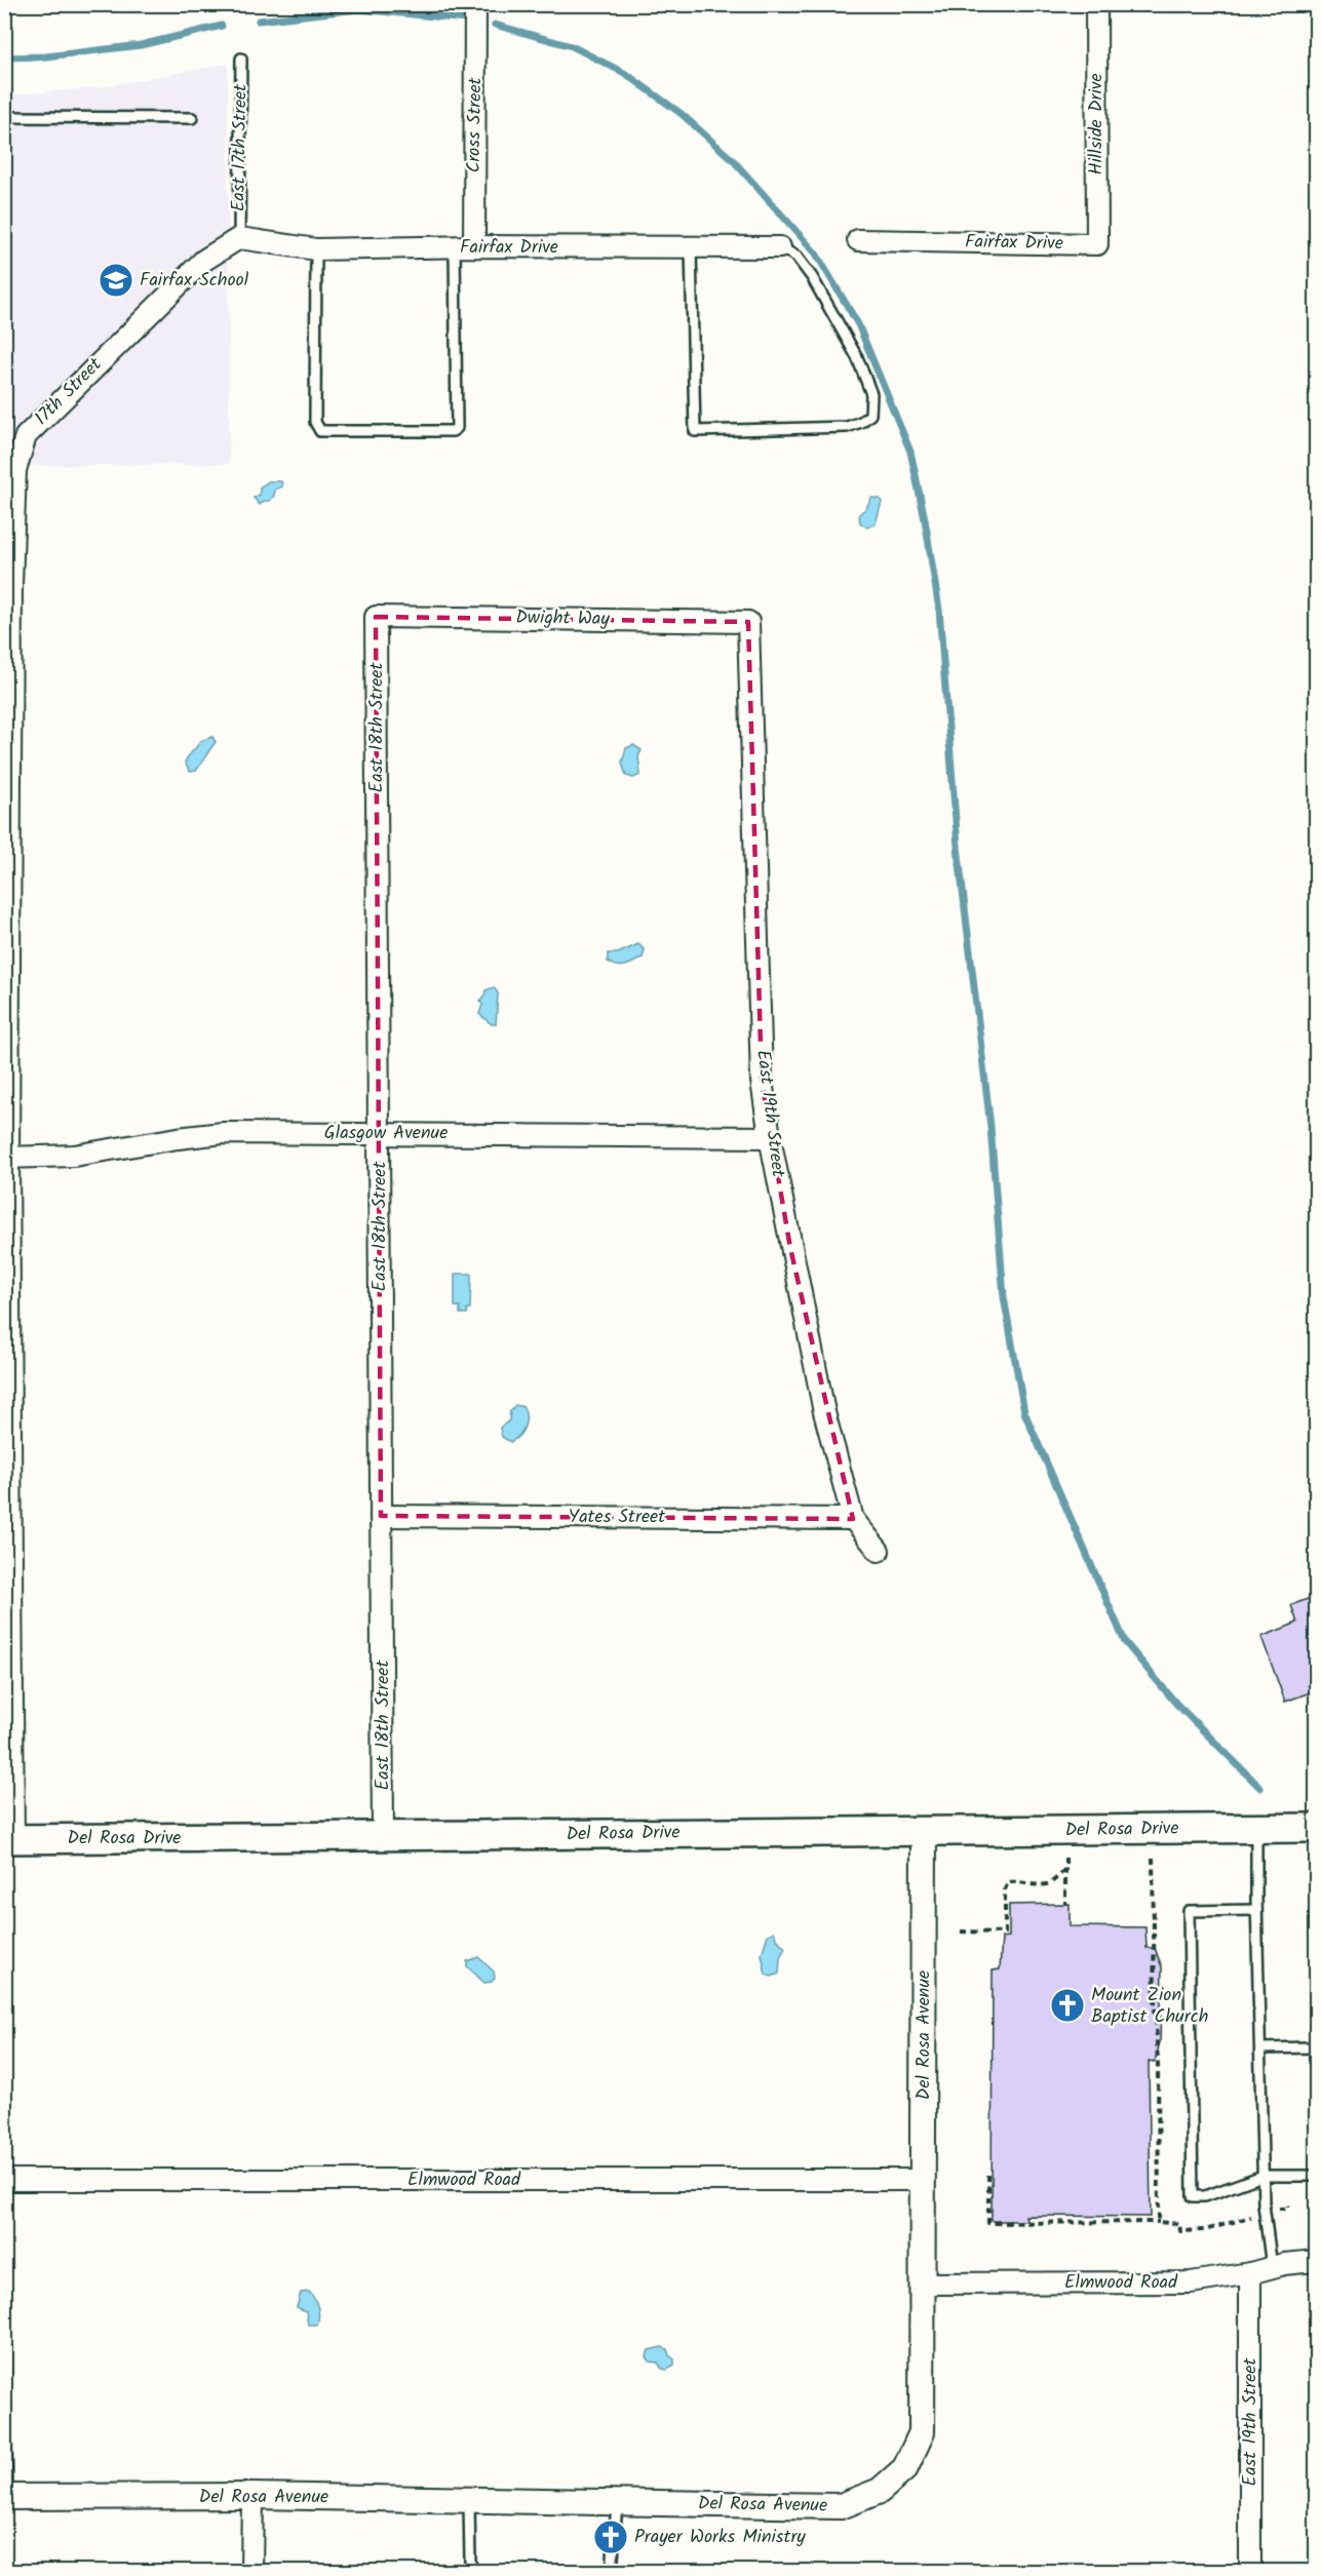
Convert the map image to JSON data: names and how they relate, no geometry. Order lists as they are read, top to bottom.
{
  "streets": {
    "main road": ["Del Rosa Drive"],
    "street": [
      "Hillside Drive",
      "Cross Street",
      "Fairfax Drive",
      "17th Street",
      "Dwight Way",
      "East 18th Street",
      "East 19th Street",
      "Glasgow Avenue",
      "Yates Street",
      "Del Rosa Avenue",
      "Elmwood Road"
    ],
    "lane": ["East 17th Street"]
  },
  "crossings": [
    ["Hillside Drive", "Fairfax Drive"],
    ["Cross Street", "Fairfax Drive"],
    ["East 17th Street", "Fairfax Drive"],
    ["East 17th Street", "17th Street"],
    ["Fairfax Drive", "17th Street"],
    ["17th Street", "Glasgow Avenue"],
    ["Dwight Way", "East 18th Street"],
    ["Dwight Way", "East 19th Street"],
    ["East 18th Street", "Glasgow Avenue"],
    ["East 18th Street", "Yates Street"],
    ["East 18th Street", "Del Rosa Drive"],
    ["East 19th Street", "Glasgow Avenue"],
    ["East 19th Street", "Yates Street"],
    ["East 19th Street", "Elmwood Road"],
    ["Del Rosa Drive", "Del Rosa Avenue"],
    ["Del Rosa Avenue", "Elmwood Road"]
  ],
  "places": {
    "school or university": ["Fairfax School"],
    "church": ["Mount Zion Baptist Church", "Prayer Works Ministry"]
  }
}
